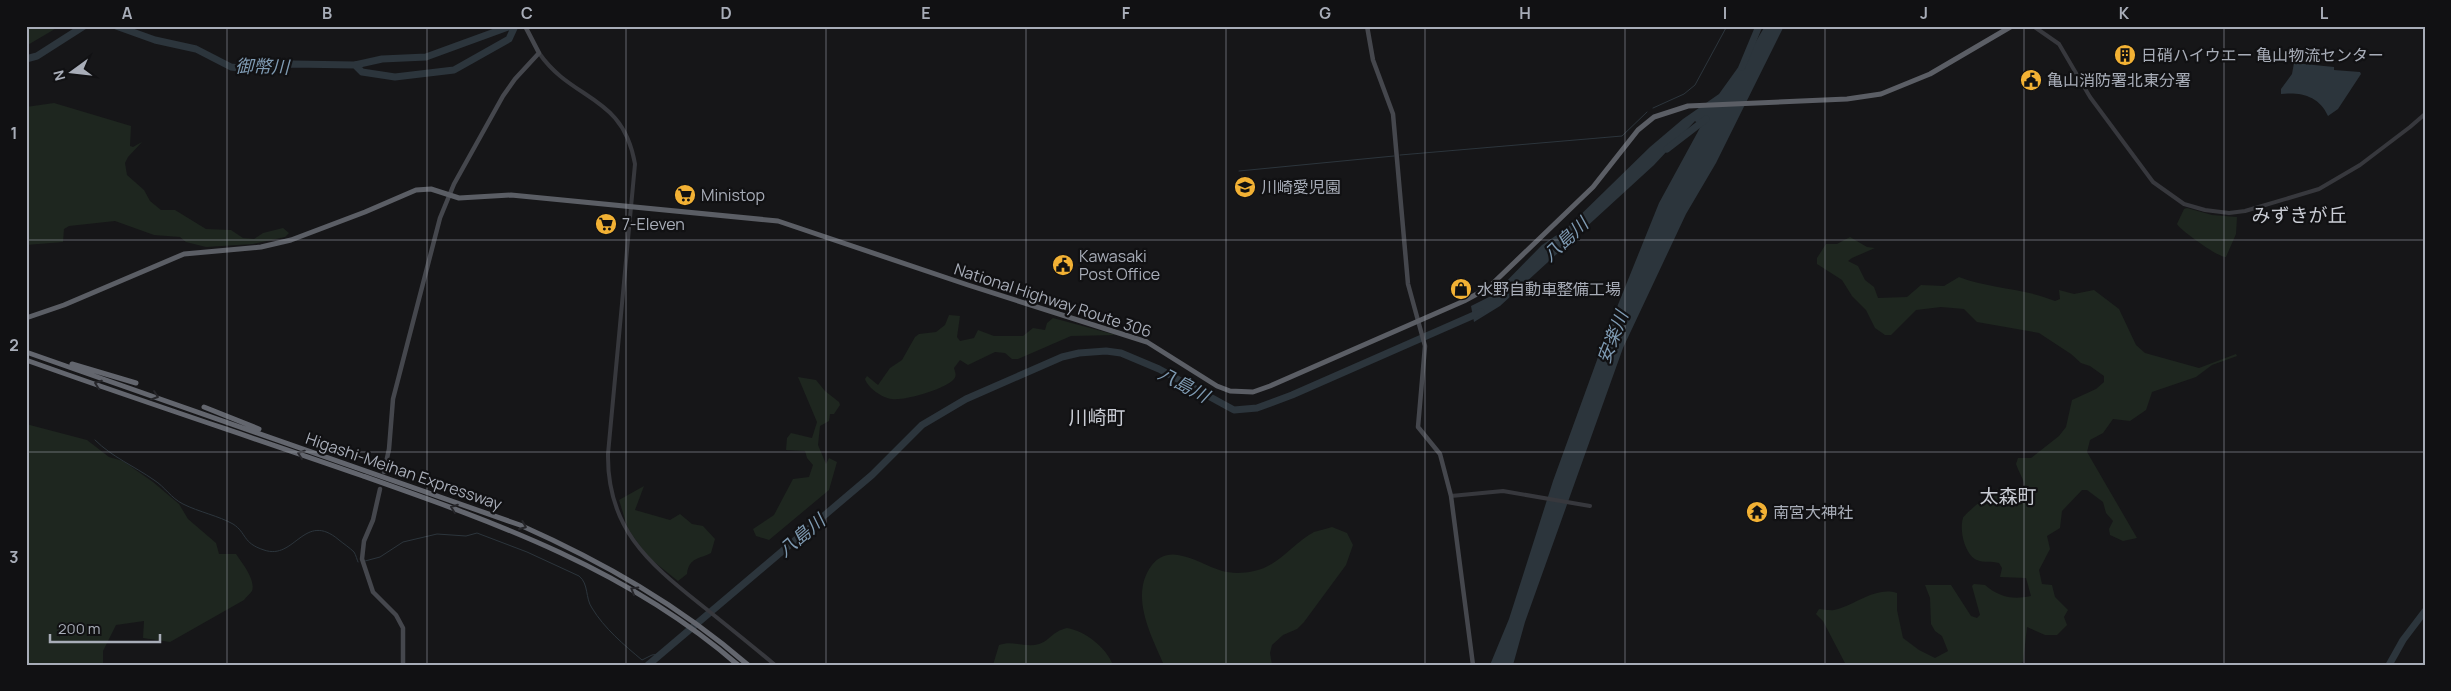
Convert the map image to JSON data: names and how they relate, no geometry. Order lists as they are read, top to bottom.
{
  "streets": {
    "highway": ["National Highway Route 306", "Higashi-Meihan Expressway"]
  },
  "districts": ["みずきが丘", "川崎町", "太森町"],
  "water": ["御幣川", "八島川", "安楽川"],
  "places": {
    "building": ["日硝ハイウエー 亀山物流センター"],
    "public building": ["亀山消防署北東分署", "Kawasaki Post Office"],
    "school or university": ["川崎愛児園"],
    "supermarket": ["Ministop", "7-Eleven"],
    "shop": ["水野自動車整備工場"],
    "temple": ["南宮大神社"]
  },
  "scale_bar": "200 m",
  "north": "left",
  "grid": {
    "columns": [
      "A",
      "B",
      "C",
      "D",
      "E",
      "F",
      "G",
      "H",
      "I",
      "J",
      "K",
      "L"
    ],
    "rows": ["1", "2", "3"]
  }
}
